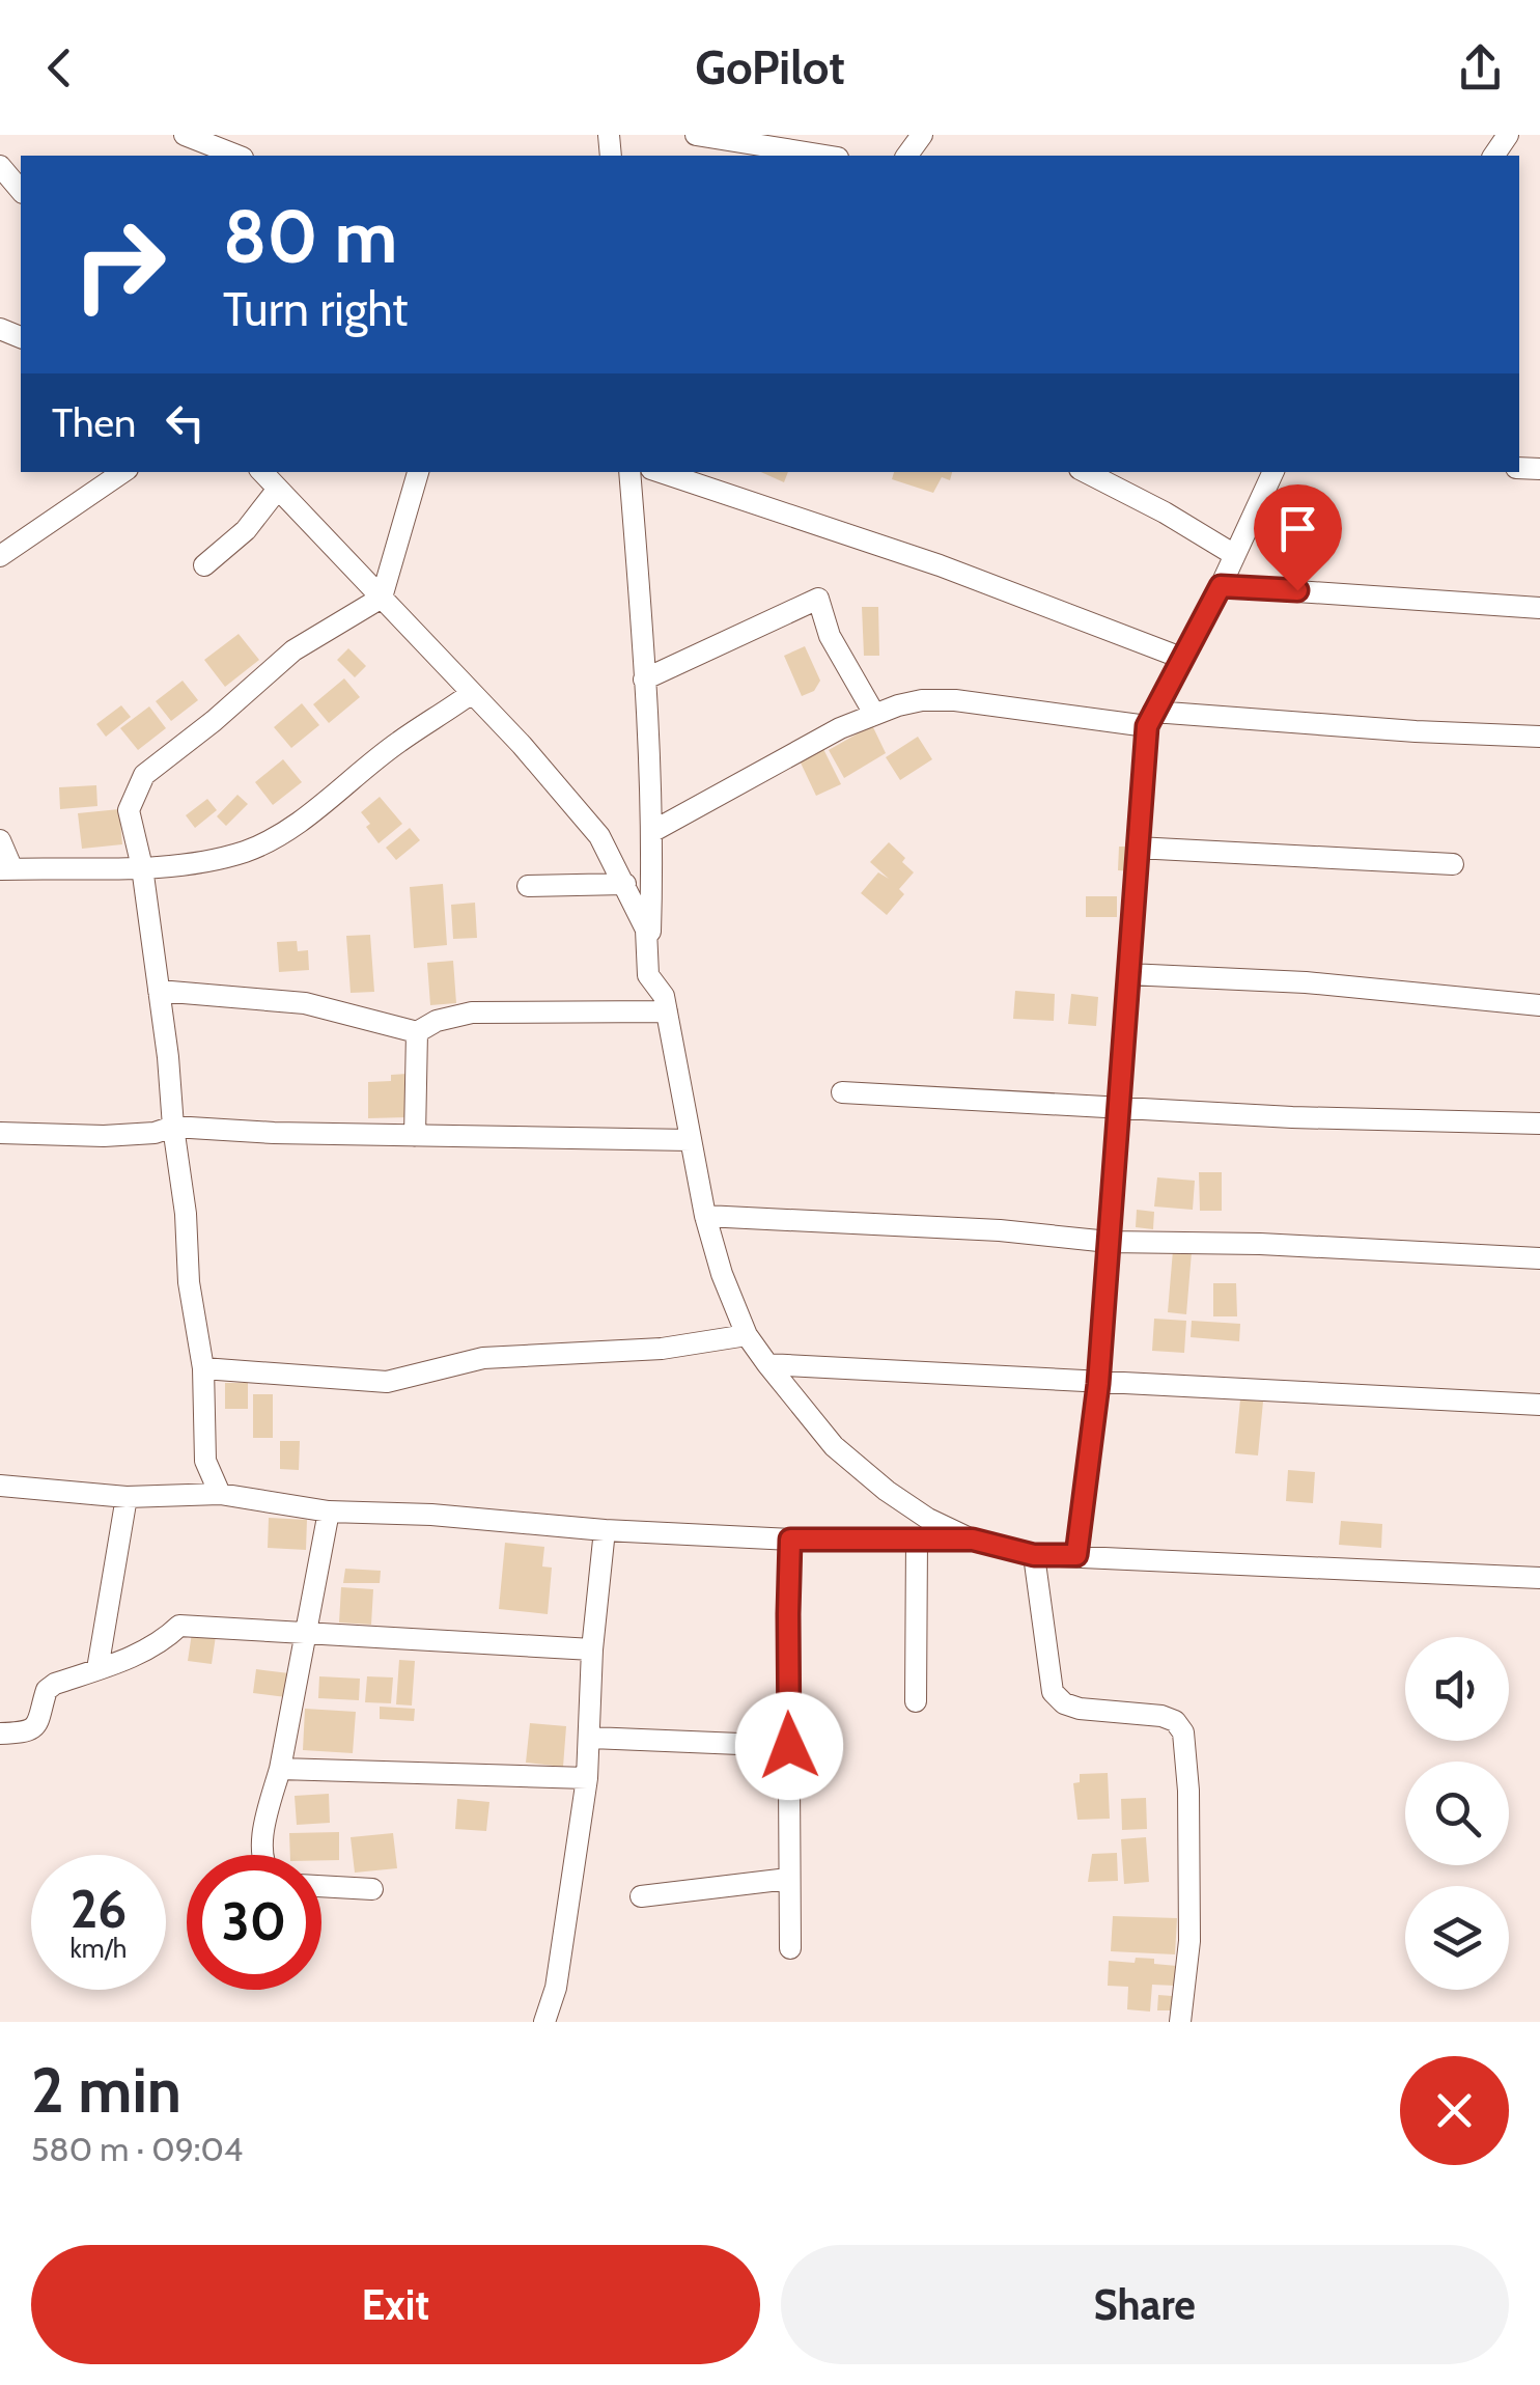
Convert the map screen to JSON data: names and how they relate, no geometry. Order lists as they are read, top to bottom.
{
  "page": {
    "header": "GoPilot",
    "turn": ["80 m", "Turn right"],
    "then": "Then",
    "speed": "26 km/h",
    "limit": "30",
    "heading": ["2 min", "580 m · 09:04"],
    "buttons": ["Exit", "Share"]
  }
}
